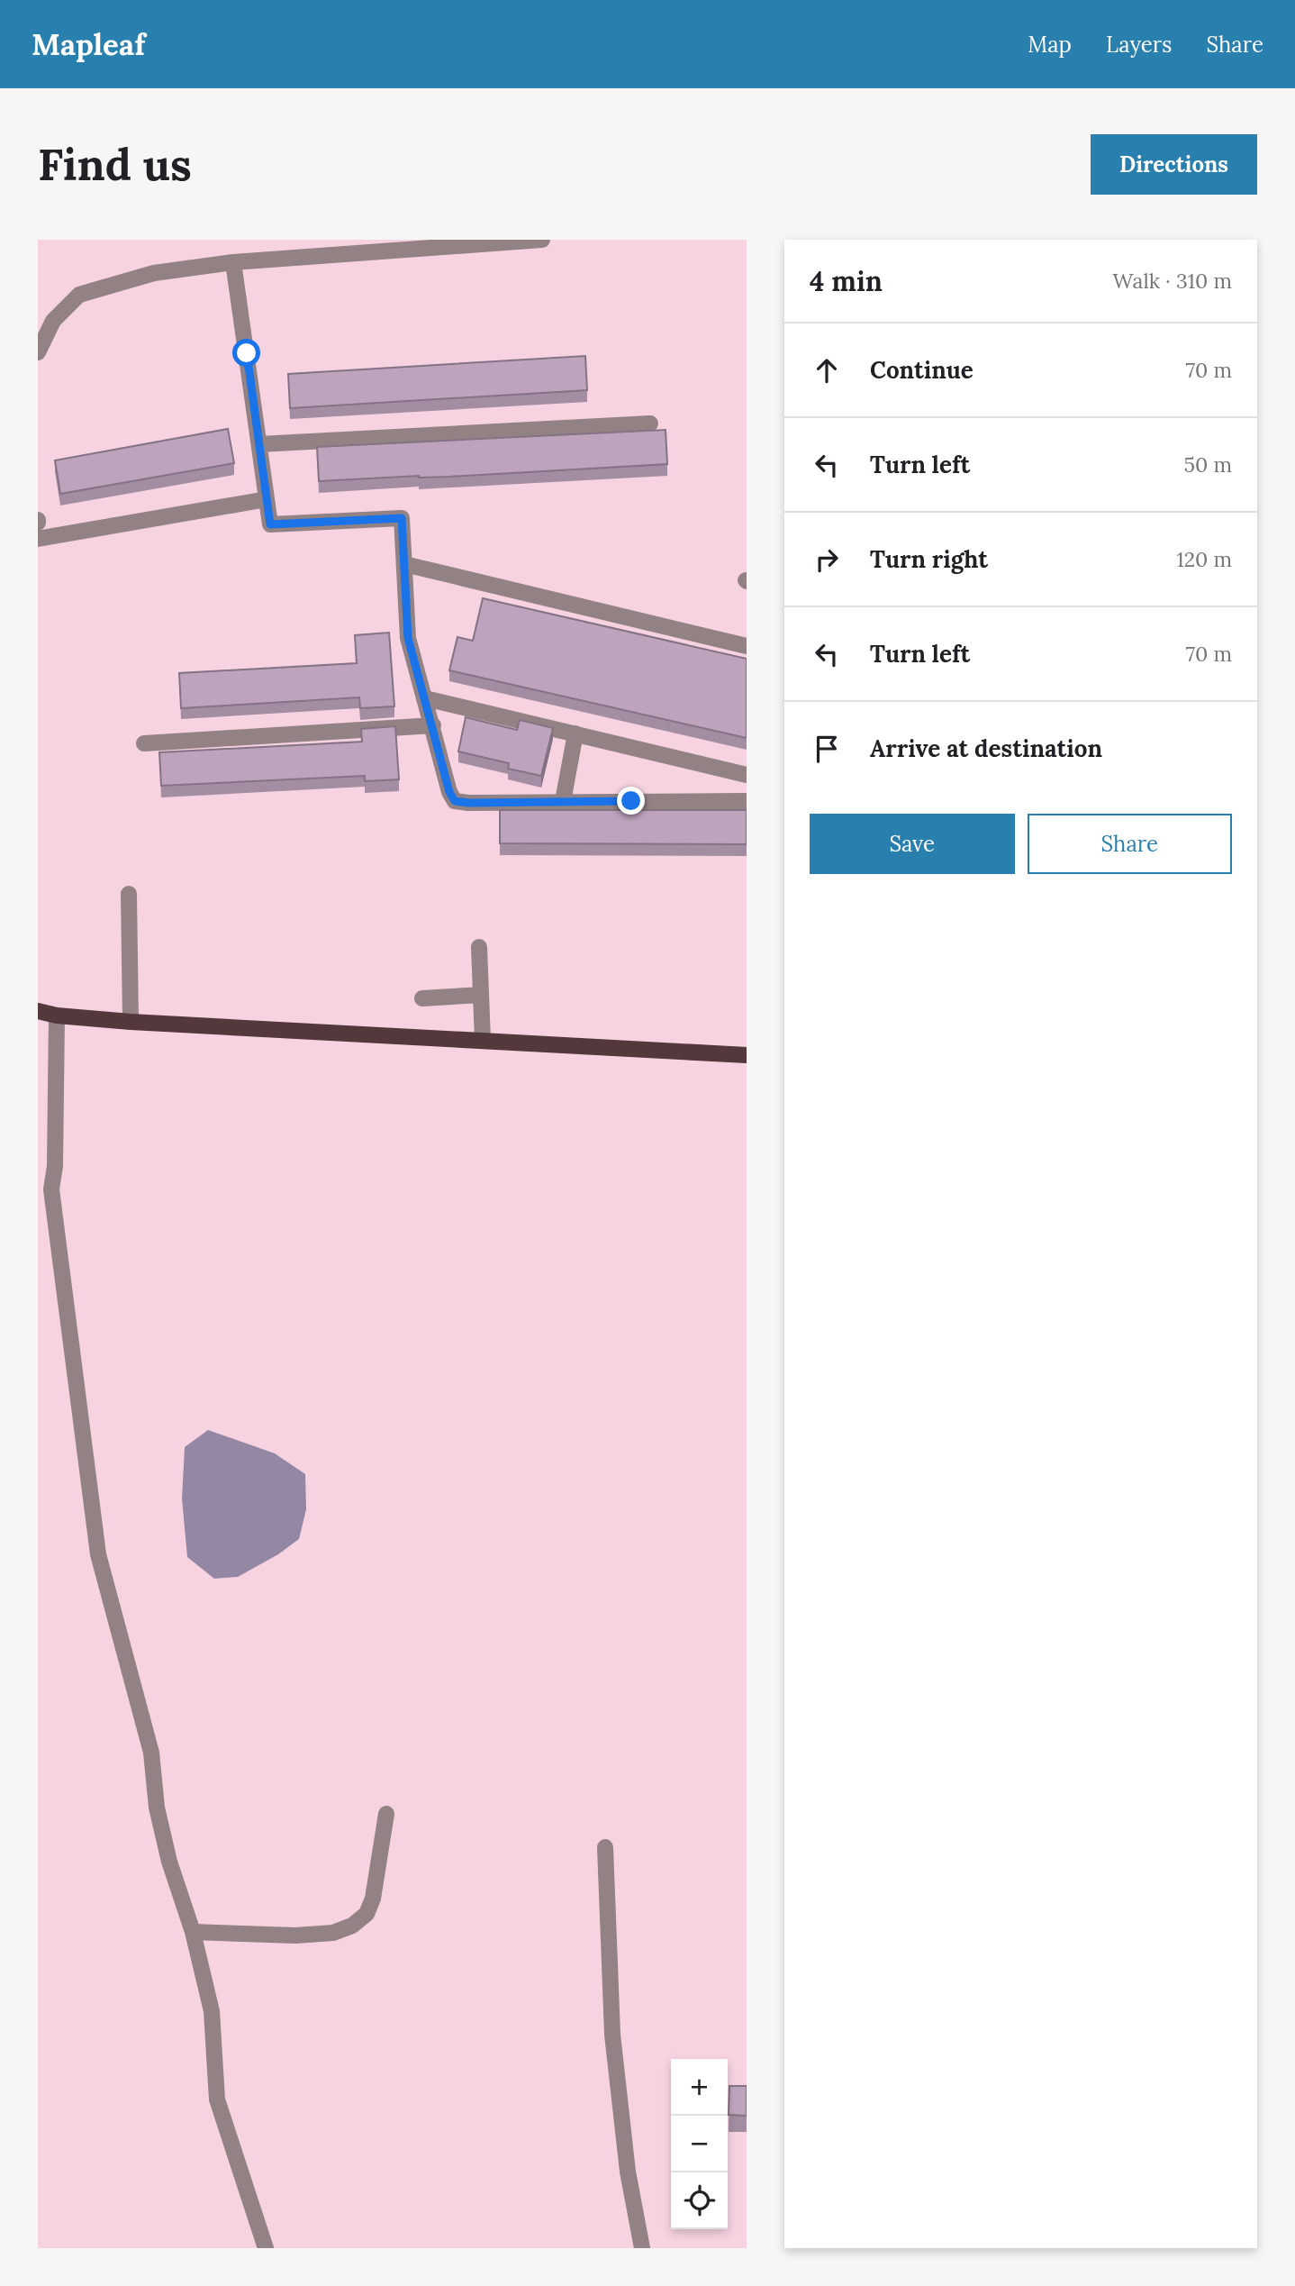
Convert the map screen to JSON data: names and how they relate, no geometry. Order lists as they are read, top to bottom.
{
  "page": {
    "header": "Mapleaf",
    "nav": ["Map", "Layers", "Share"],
    "buttons": [
      "Directions",
      ["Save", "Share"]
    ],
    "title": "Find us",
    "heading": ["4 min", "Walk · 310 m"],
    "list": [
      ["Continue", "70 m"],
      ["Turn left", "50 m"],
      ["Turn right", "120 m"],
      ["Turn left", "70 m"],
      "Arrive at destination"
    ],
    "map_buttons": ["+", "−"]
  }
}
